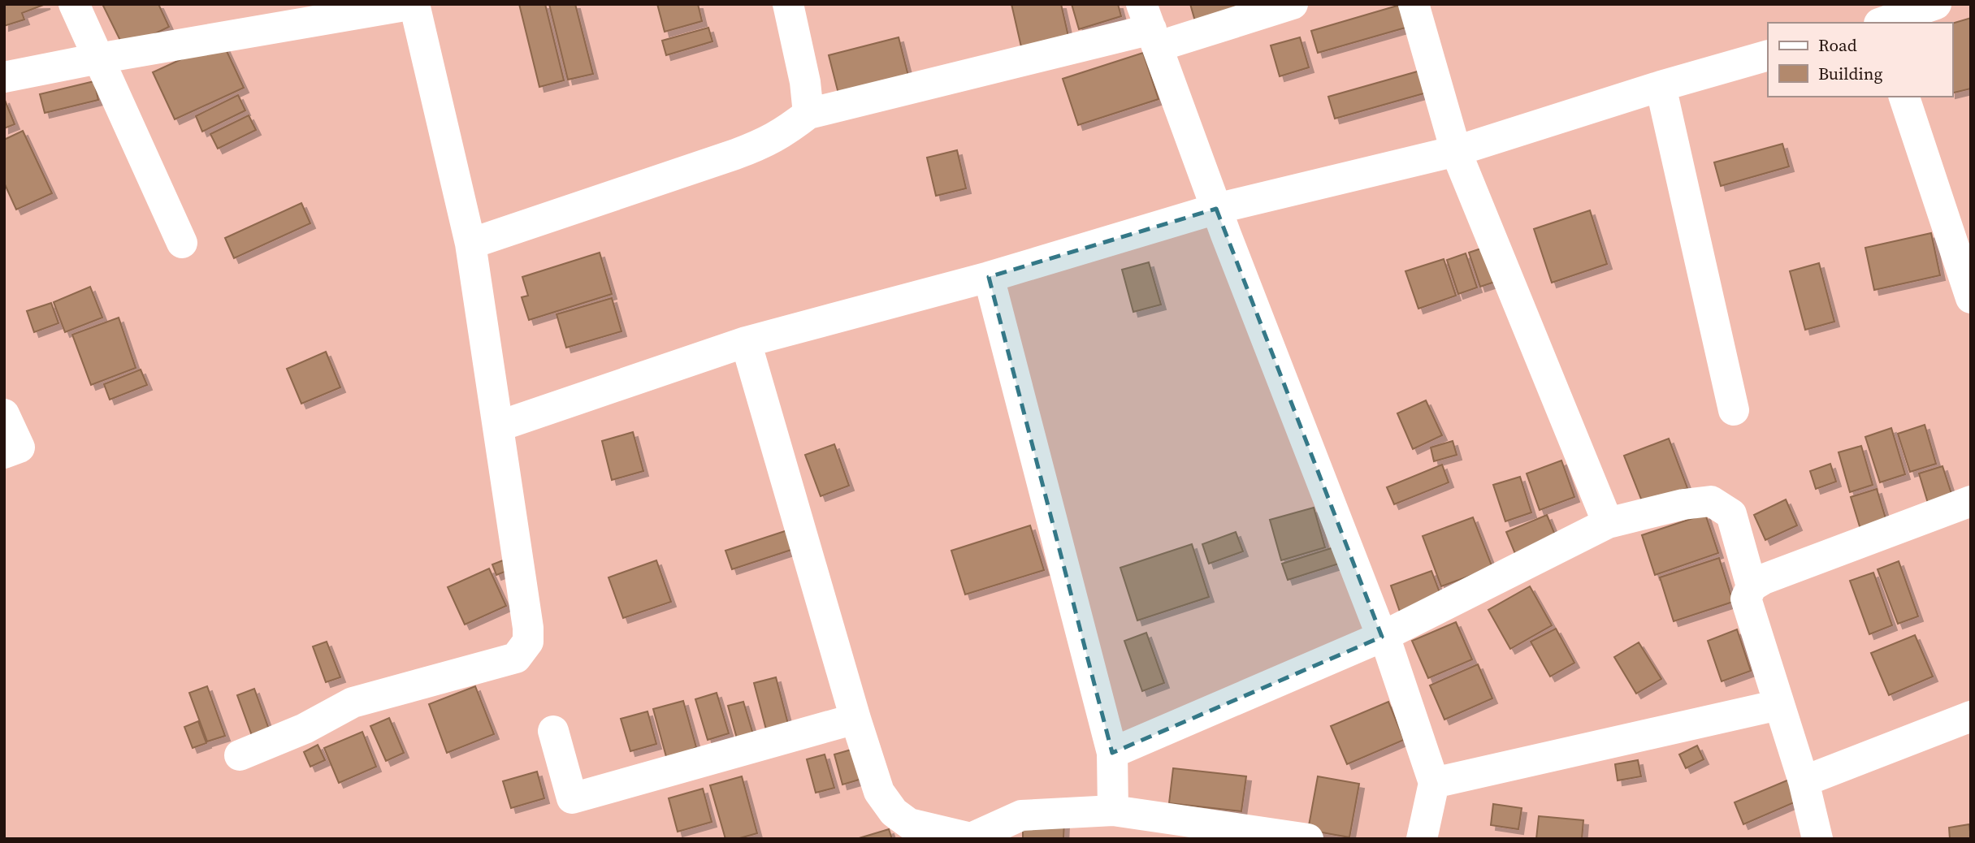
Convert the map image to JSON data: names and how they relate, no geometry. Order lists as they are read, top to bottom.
{
  "legend": ["Road", "Building"]
}
